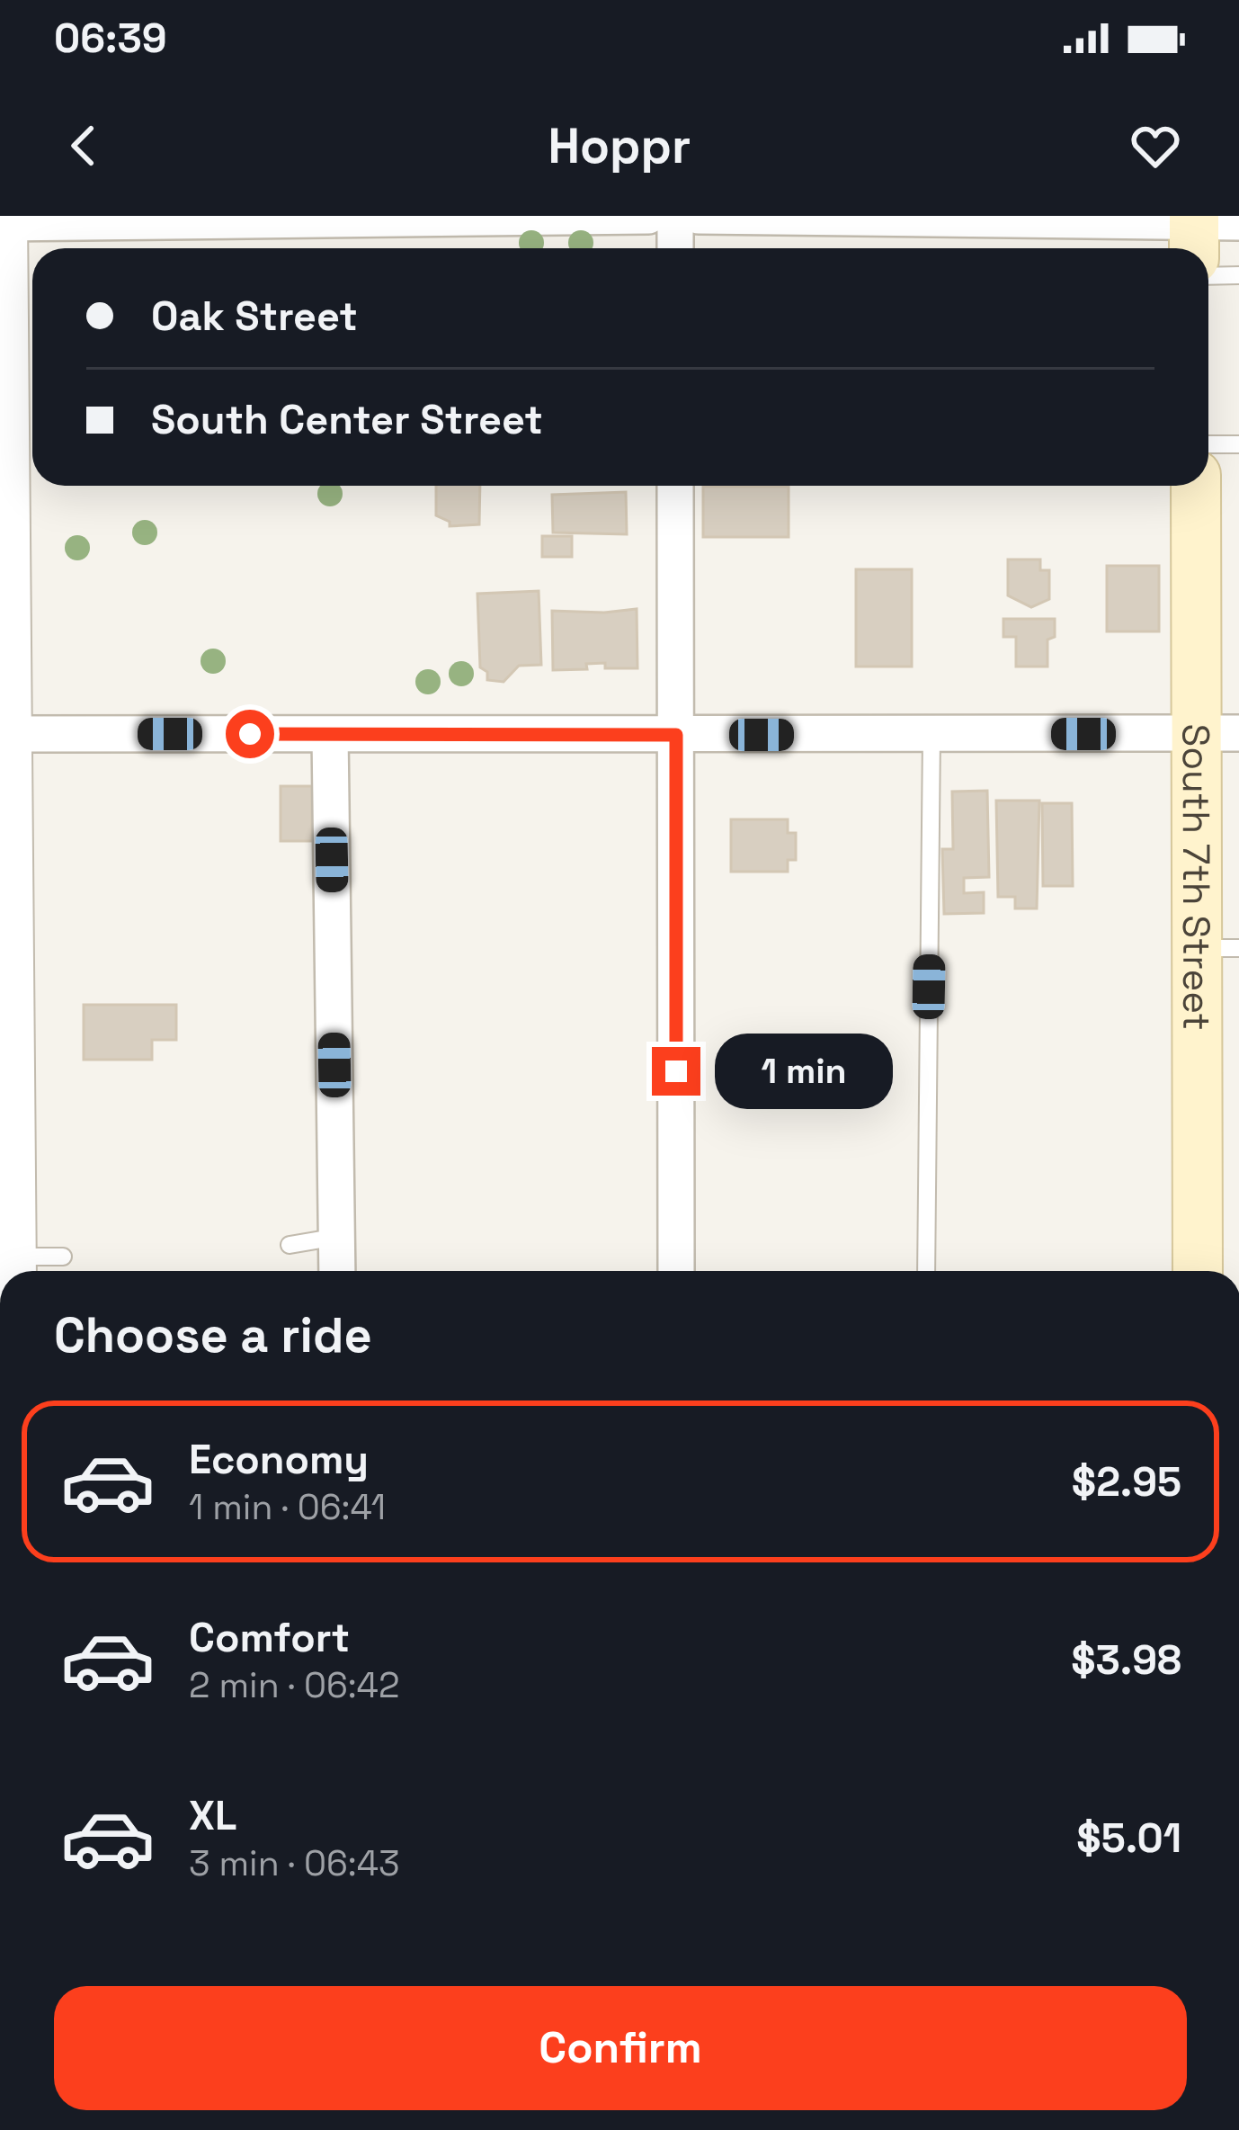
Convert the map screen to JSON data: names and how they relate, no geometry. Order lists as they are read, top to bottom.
{
  "streets": {
    "main road": ["South 7th Street"]
  },
  "page": {
    "status": "06:39",
    "header": "Hoppr",
    "banner": ["Oak Street", "South Center Street"],
    "bubble": "1 min",
    "heading": "Choose a ride",
    "list": [
      {
        "name": "Economy",
        "note": "1 min · 06:41",
        "value": "$2.95"
      },
      {
        "name": "Comfort",
        "note": "2 min · 06:42",
        "value": "$3.98"
      },
      {
        "name": "XL",
        "note": "3 min · 06:43",
        "value": "$5.01"
      }
    ],
    "buttons": "Confirm"
  }
}
